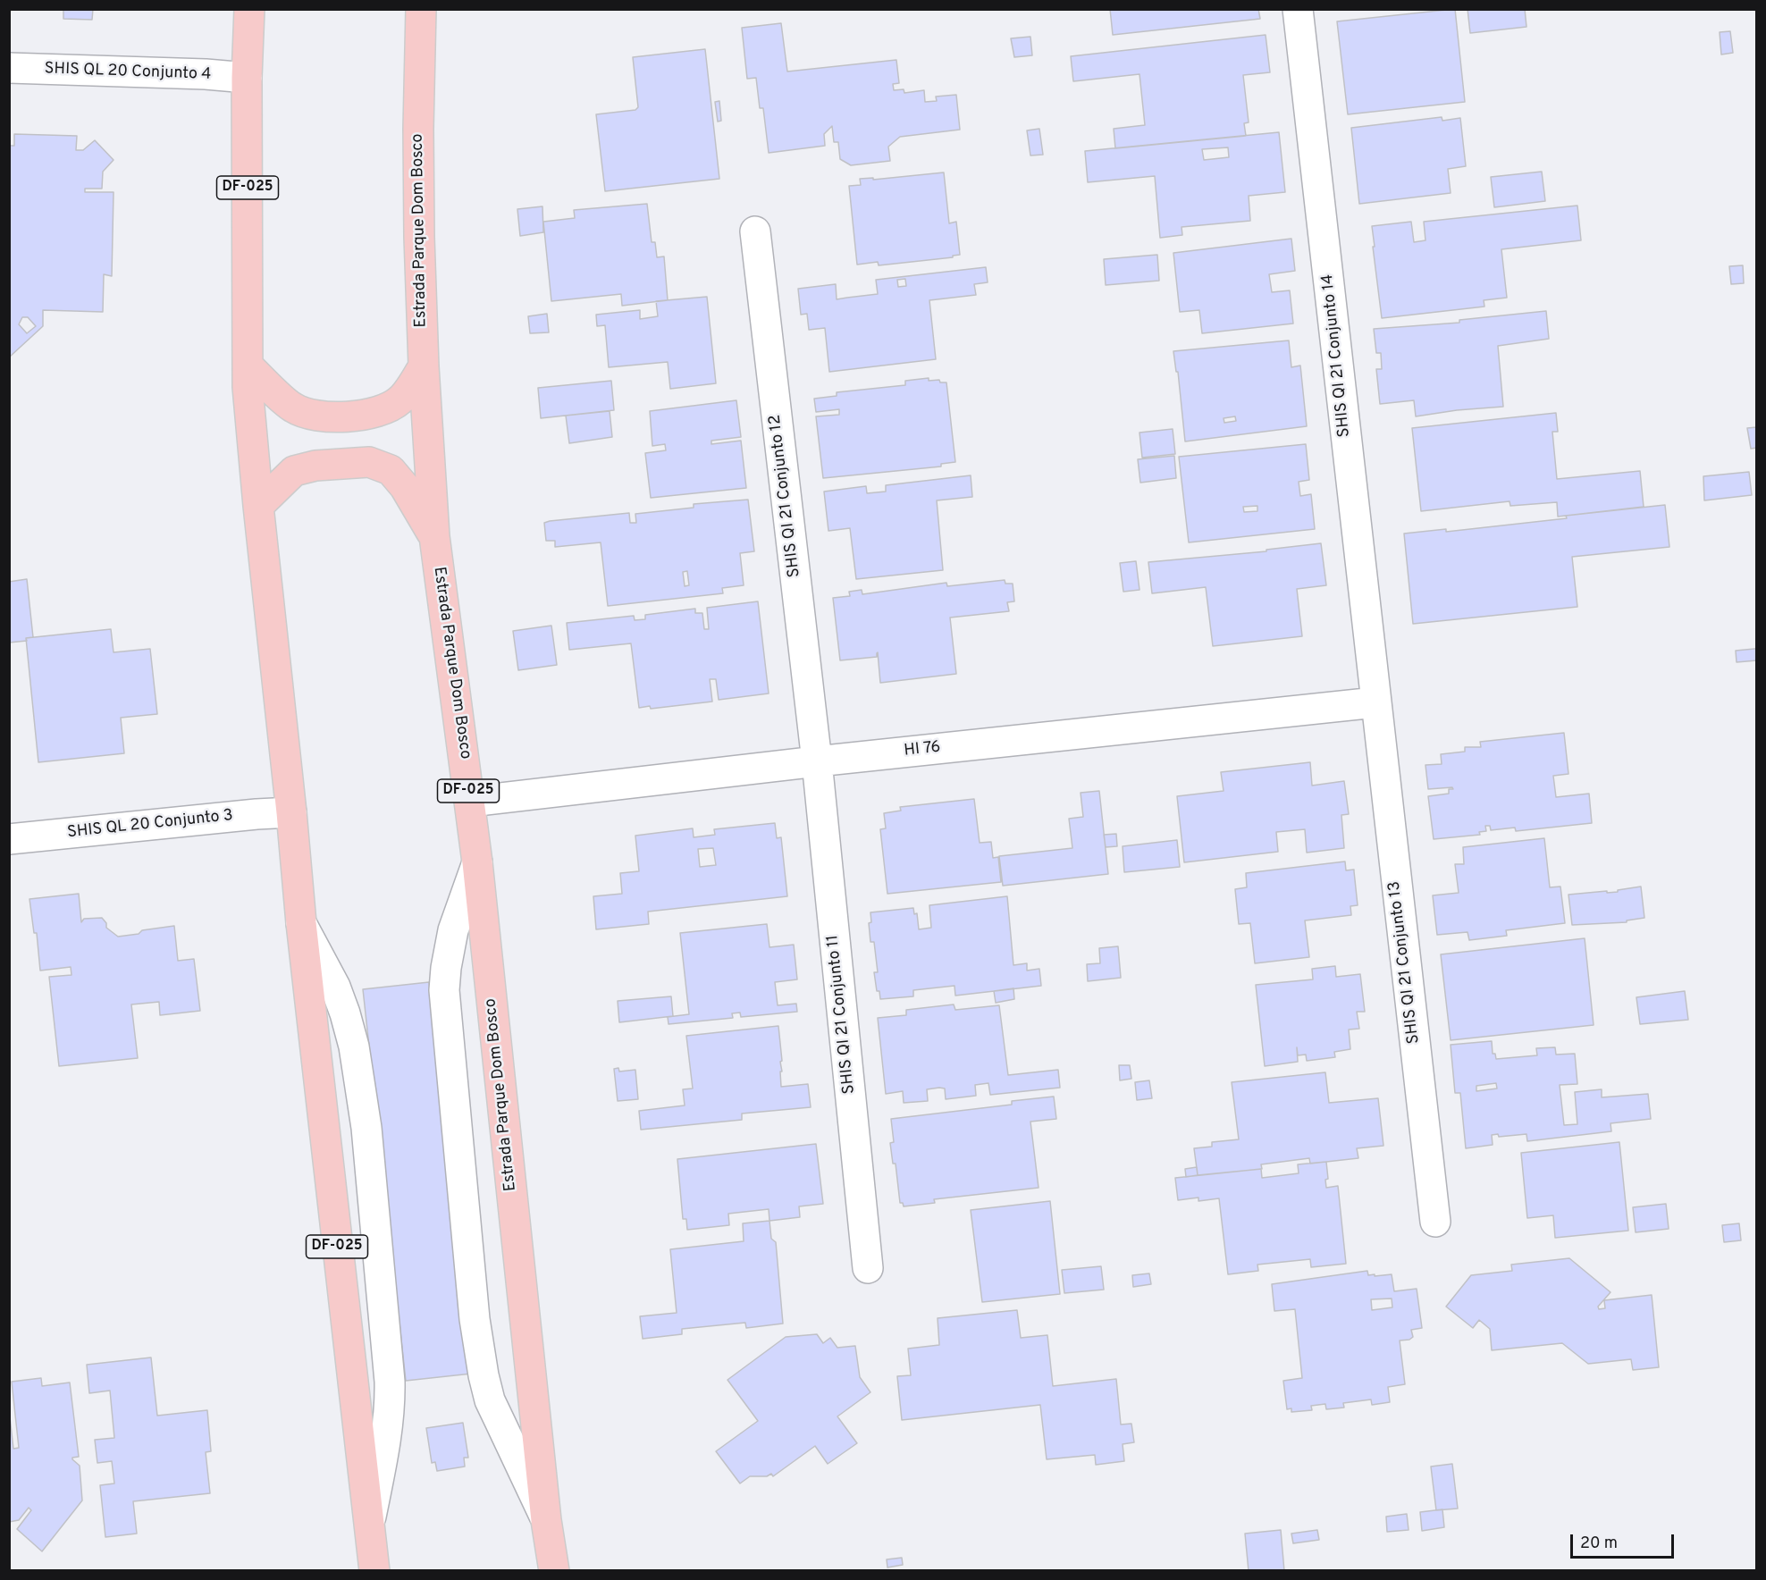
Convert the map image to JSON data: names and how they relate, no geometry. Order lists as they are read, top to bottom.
{
  "streets": {
    "main road": ["DF-025", "Estrada Parque Dom Bosco"],
    "street": [
      "SHIS QL 20 Conjunto 4",
      "SHIS QI 21 Conjunto 14",
      "SHIS QI 21 Conjunto 12",
      "HI 76",
      "SHIS QL 20 Conjunto 3",
      "SHIS QI 21 Conjunto 13",
      "SHIS QI 21 Conjunto 11"
    ]
  },
  "crossings": [
    ["SHIS QL 20 Conjunto 4", "DF-025"],
    ["DF-025", "SHIS QL 20 Conjunto 3"],
    ["Estrada Parque Dom Bosco", "HI 76"],
    ["SHIS QI 21 Conjunto 14", "HI 76"],
    ["SHIS QI 21 Conjunto 14", "SHIS QI 21 Conjunto 13"],
    ["SHIS QI 21 Conjunto 12", "HI 76"],
    ["SHIS QI 21 Conjunto 12", "SHIS QI 21 Conjunto 11"],
    ["HI 76", "SHIS QI 21 Conjunto 13"],
    ["HI 76", "SHIS QI 21 Conjunto 11"]
  ],
  "scale_bar": "20 m"
}
